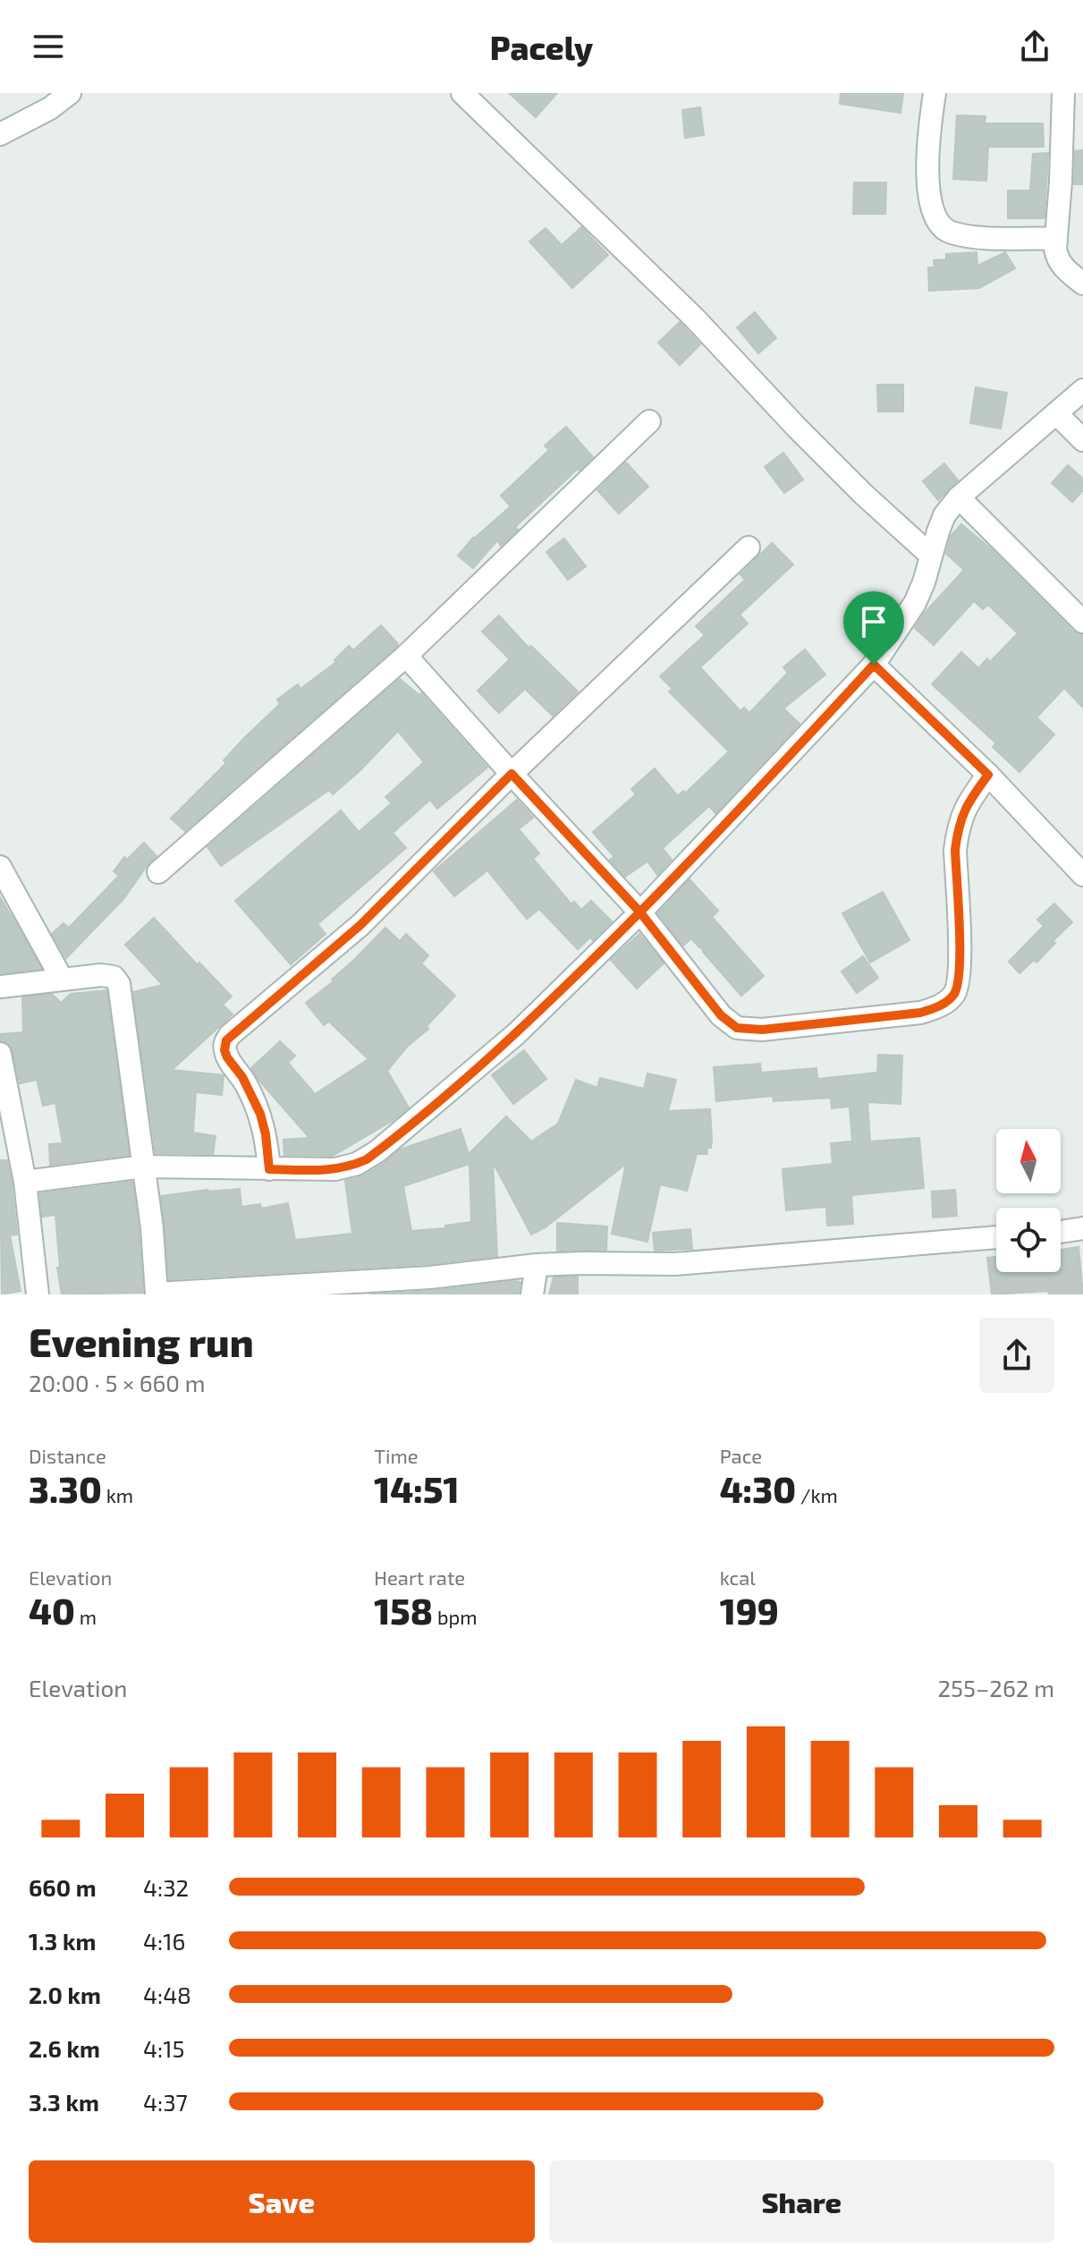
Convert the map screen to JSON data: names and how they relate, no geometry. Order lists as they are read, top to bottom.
{
  "north": "top",
  "page": {
    "header": "Pacely",
    "heading": ["Evening run", "20:00 · 5 × 660 m"],
    "stats": [
      ["Distance", "3.30 km"],
      ["Time", "14:51"],
      ["Pace", "4:30 /km"],
      ["Elevation", "40 m"],
      ["Heart rate", "158 bpm"],
      ["kcal", "199"]
    ],
    "chart": ["Elevation", "255–262 m"],
    "list": [
      {
        "name": "660 m",
        "note": "4:32"
      },
      {
        "name": "1.3 km",
        "note": "4:16"
      },
      {
        "name": "2.0 km",
        "note": "4:48"
      },
      {
        "name": "2.6 km",
        "note": "4:15"
      },
      {
        "name": "3.3 km",
        "note": "4:37"
      }
    ],
    "buttons": ["Save", "Share"]
  }
}
